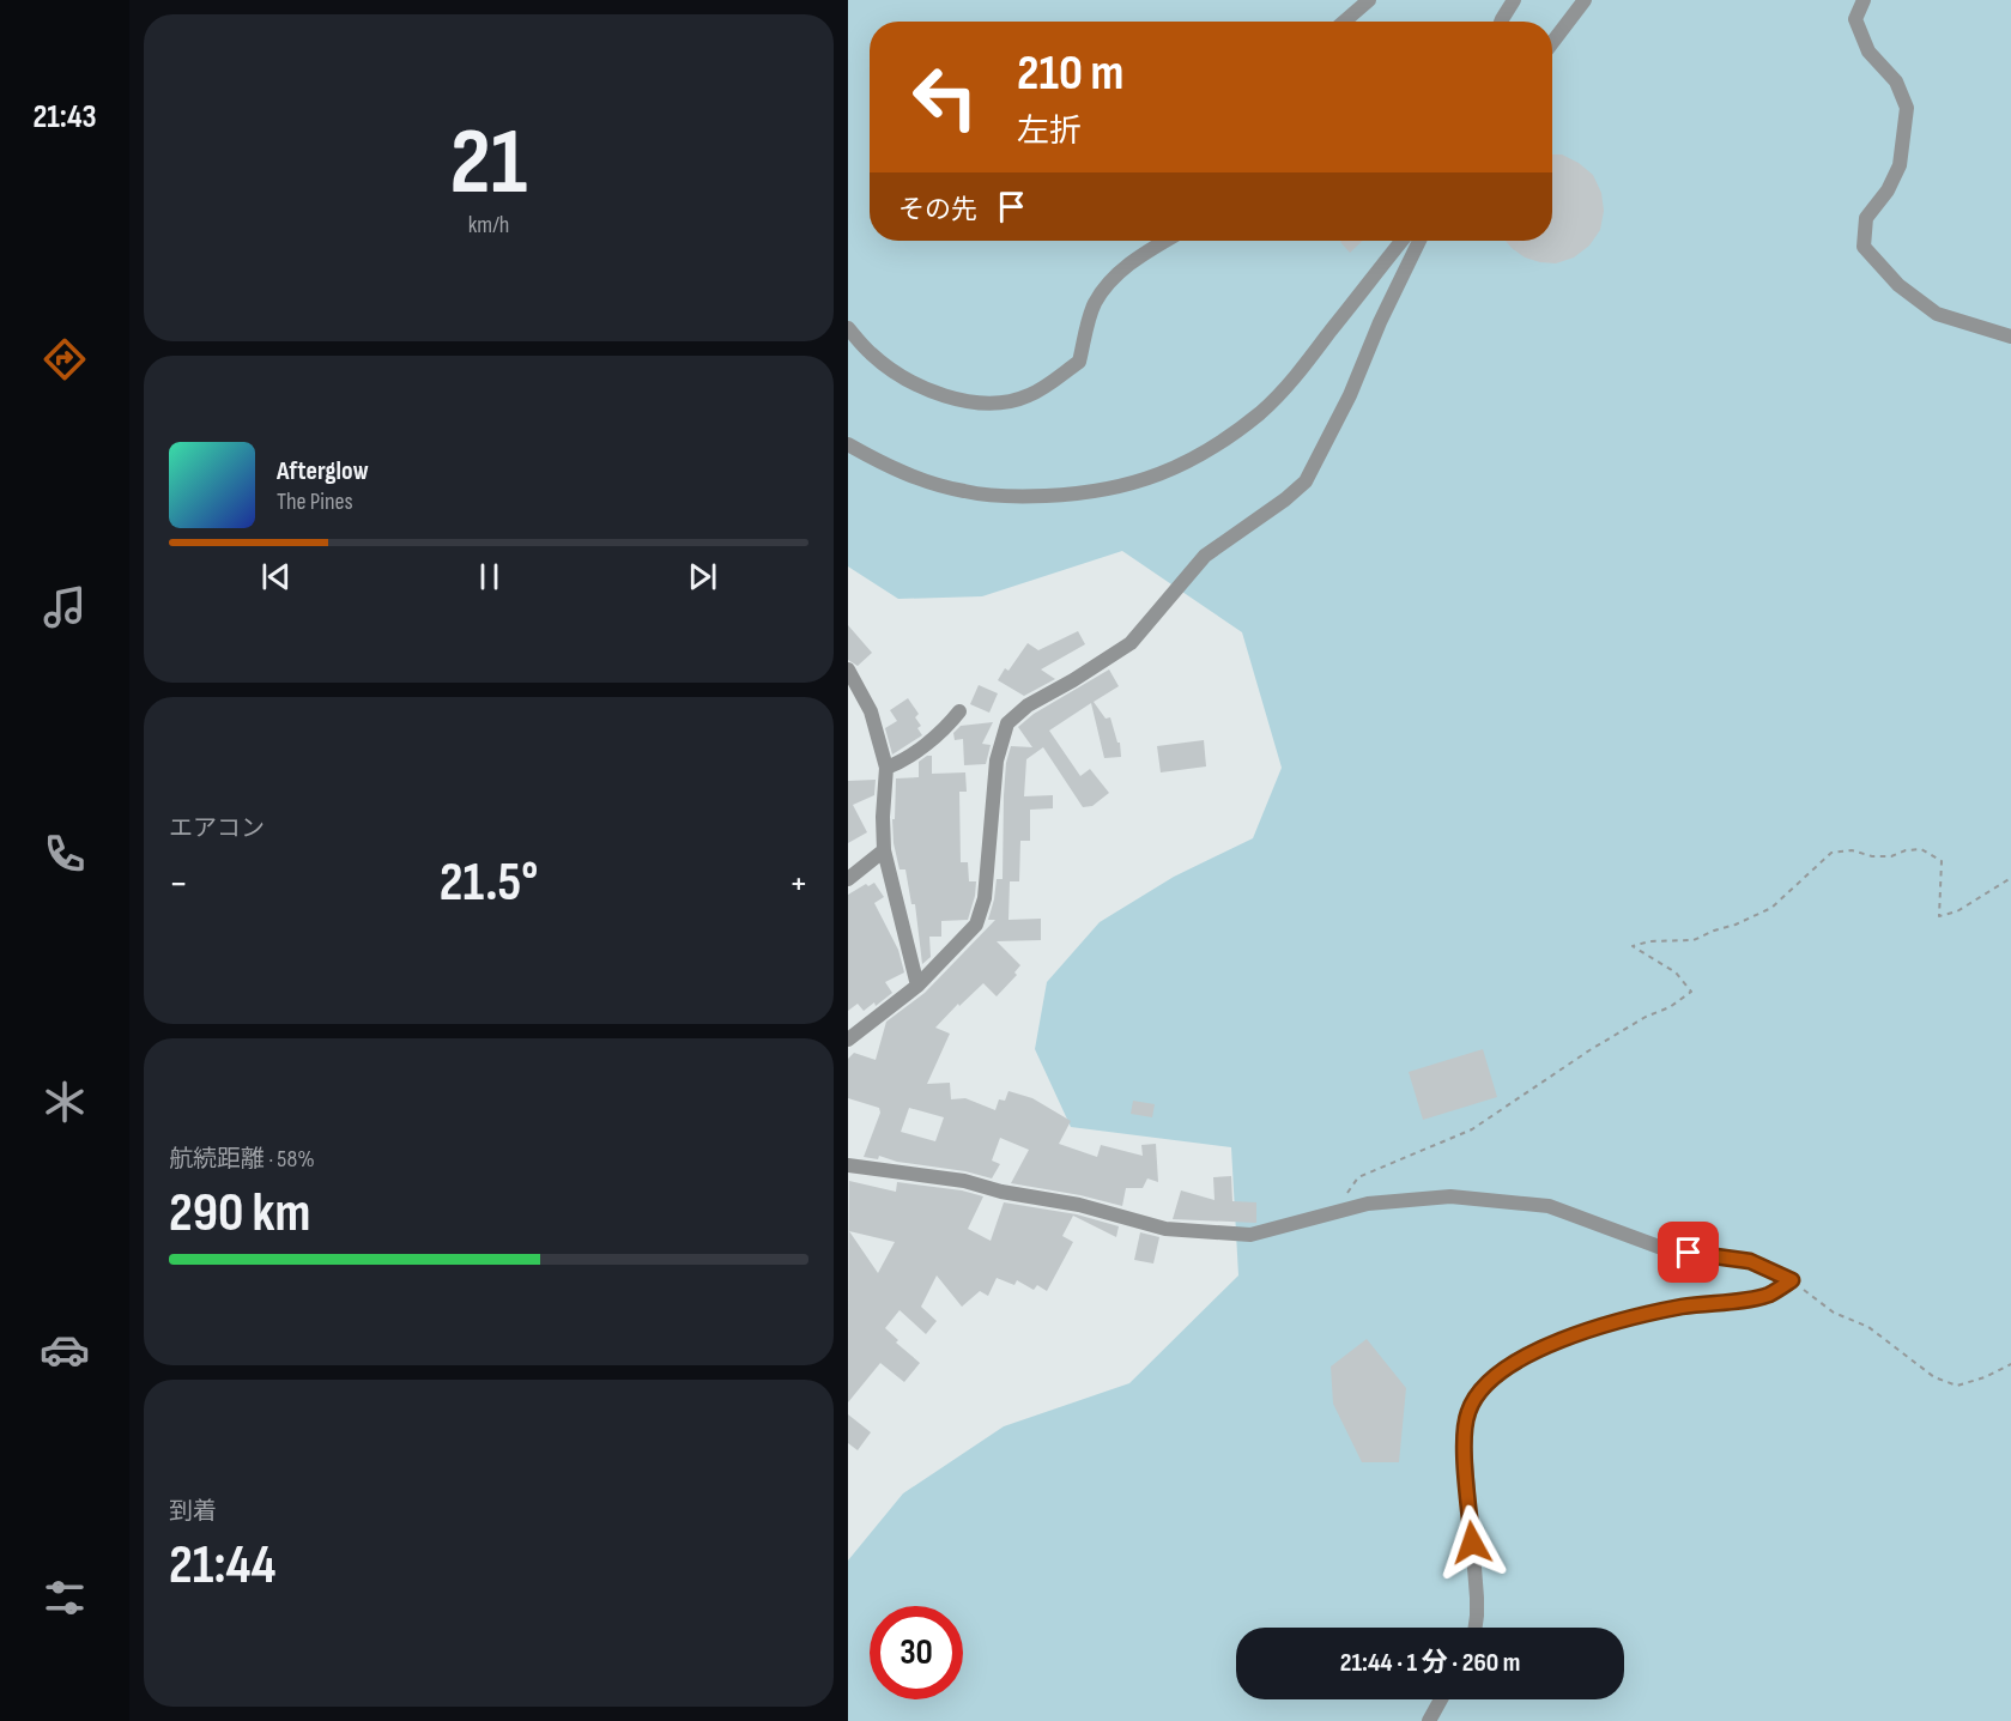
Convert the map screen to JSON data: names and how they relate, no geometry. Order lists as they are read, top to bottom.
{
  "page": {
    "tabs": "21:43",
    "tile": [
      ["21", "km/h"],
      "エアコン",
      ["航続距離 · 58%", "290 km"],
      ["到着", "21:44"]
    ],
    "turn": ["210 m", "左折"],
    "then": "その先",
    "song": ["Afterglow", "The Pines"],
    "heat": ["−", "21.5°", "+"],
    "limit": "30",
    "trip": "21:44 · 1 分 · 260 m"
  }
}
